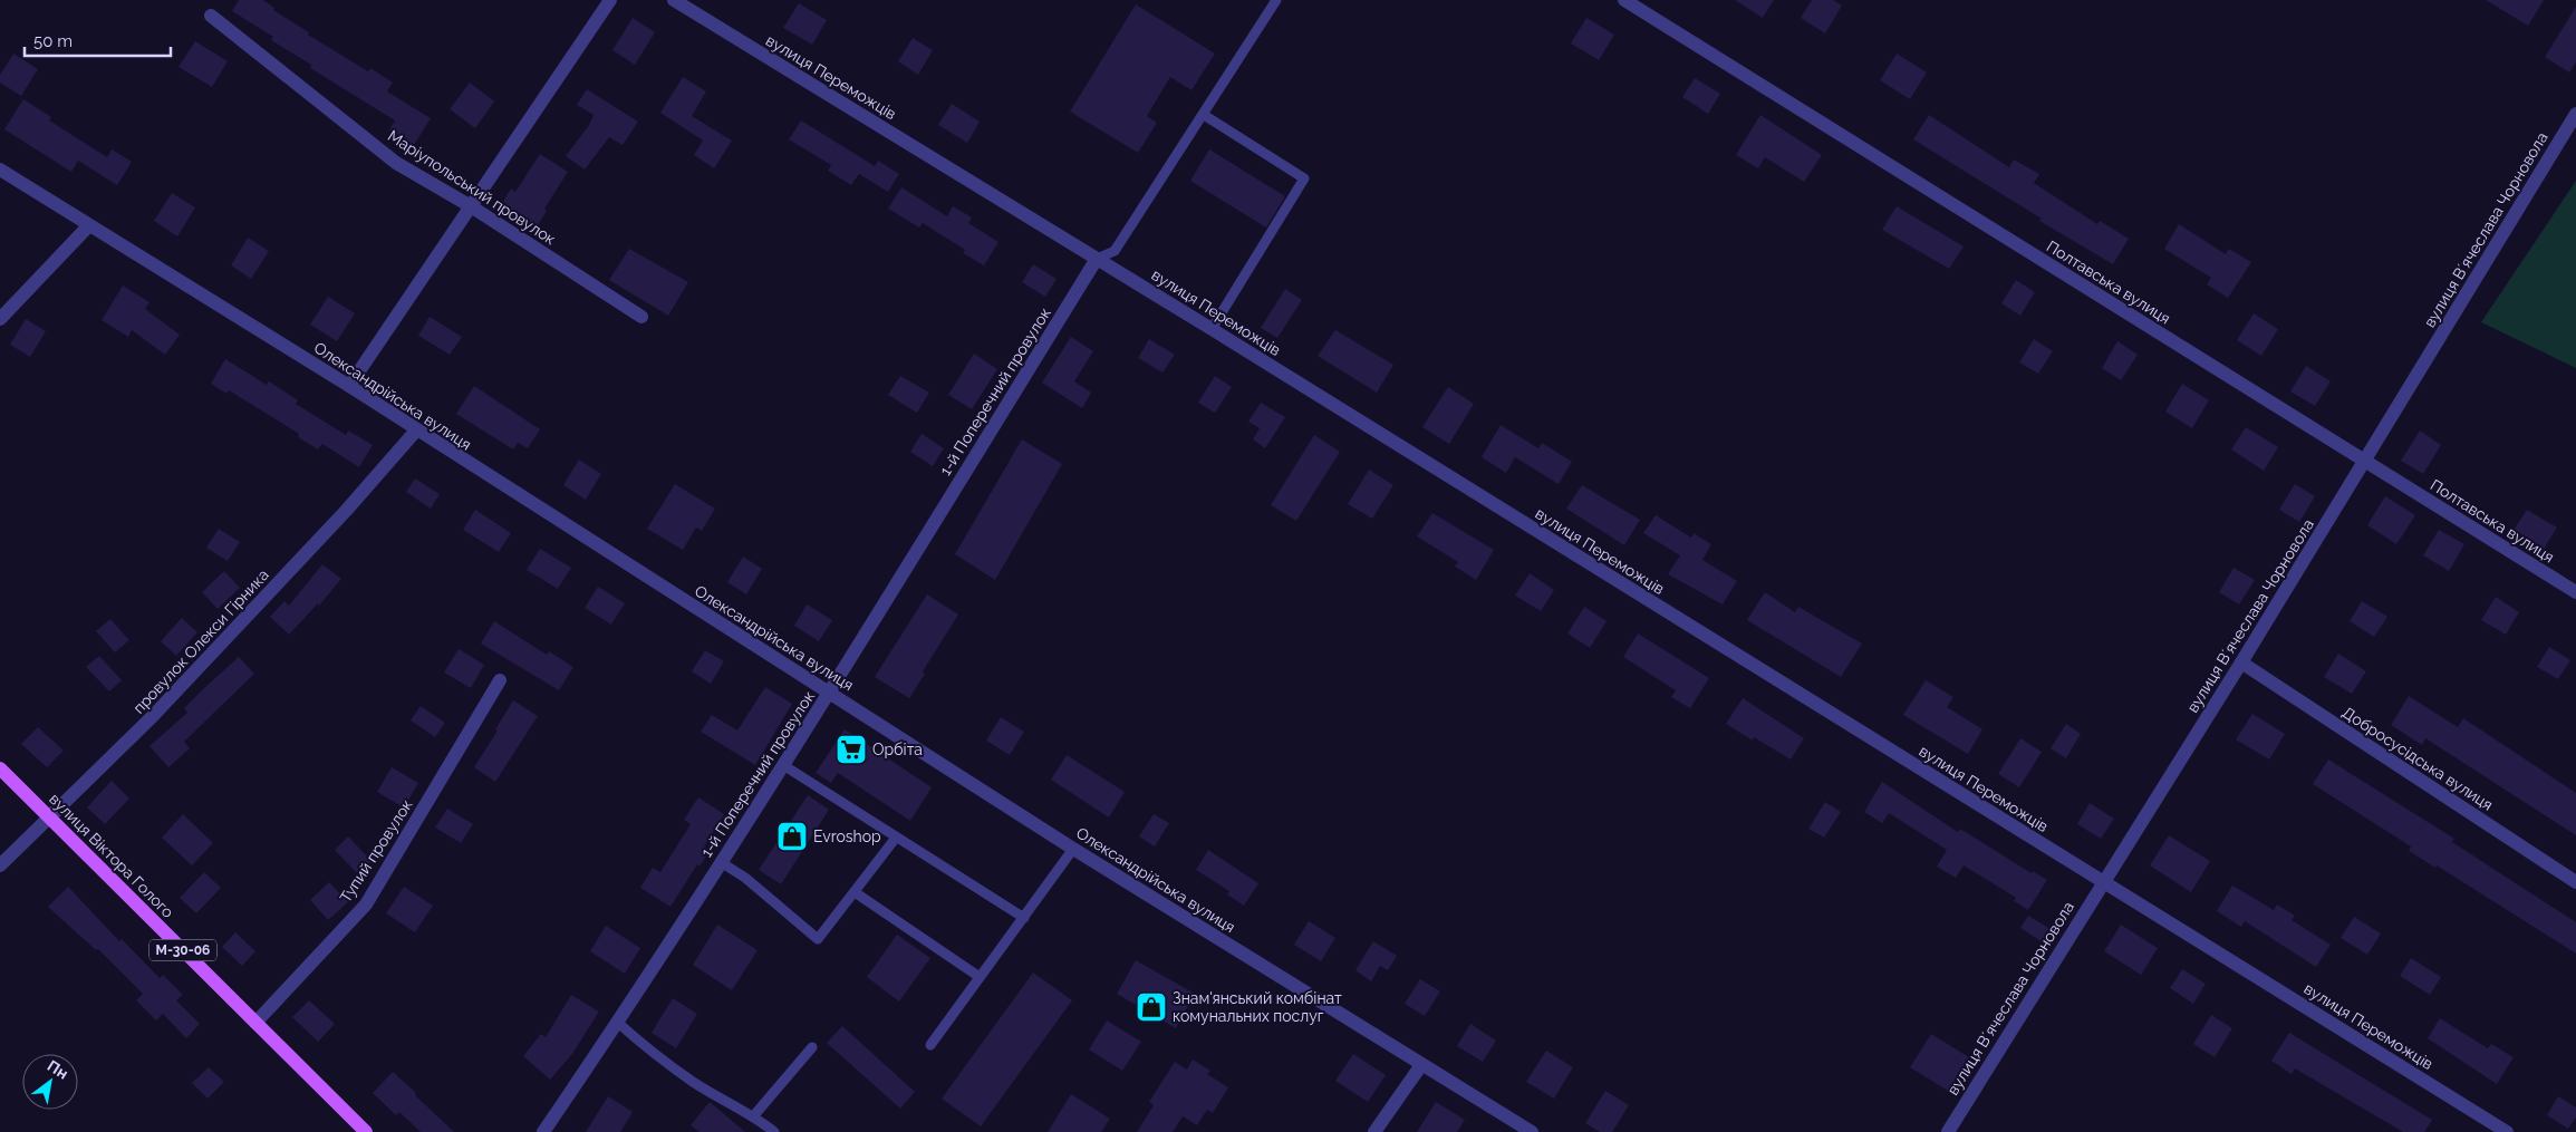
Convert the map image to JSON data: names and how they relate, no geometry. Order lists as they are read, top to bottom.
{
  "streets": {
    "main road": ["вулиця Віктора Голого", "М-30-06"],
    "street": [
      "вулиця Переможців",
      "Маріупольський провулок",
      "вулиця Вʼячеслава Чорновола",
      "Полтавська вулиця",
      "1-й Поперечний провулок",
      "Олександрійська вулиця",
      "провулок Олекси Гірника",
      "Добросусідська вулиця",
      "Тупий провулок"
    ]
  },
  "crossings": [
    ["вулиця Переможців", "вулиця Вʼячеслава Чорновола"],
    ["вулиця Переможців", "1-й Поперечний провулок"],
    ["вулиця Вʼячеслава Чорновола", "Полтавська вулиця"],
    ["вулиця Вʼячеслава Чорновола", "Добросусідська вулиця"],
    ["1-й Поперечний провулок", "Олександрійська вулиця"],
    ["Олександрійська вулиця", "провулок Олекси Гірника"],
    ["провулок Олекси Гірника", "вулиця Віктора Голого"],
    ["Тупий провулок", "вулиця Віктора Голого"]
  ],
  "places": {
    "supermarket": ["Орбіта"],
    "shop": ["Evroshop", "Знам'янський комбінат комунальних послуг"]
  },
  "scale_bar": "50 m",
  "north": "top right"
}
